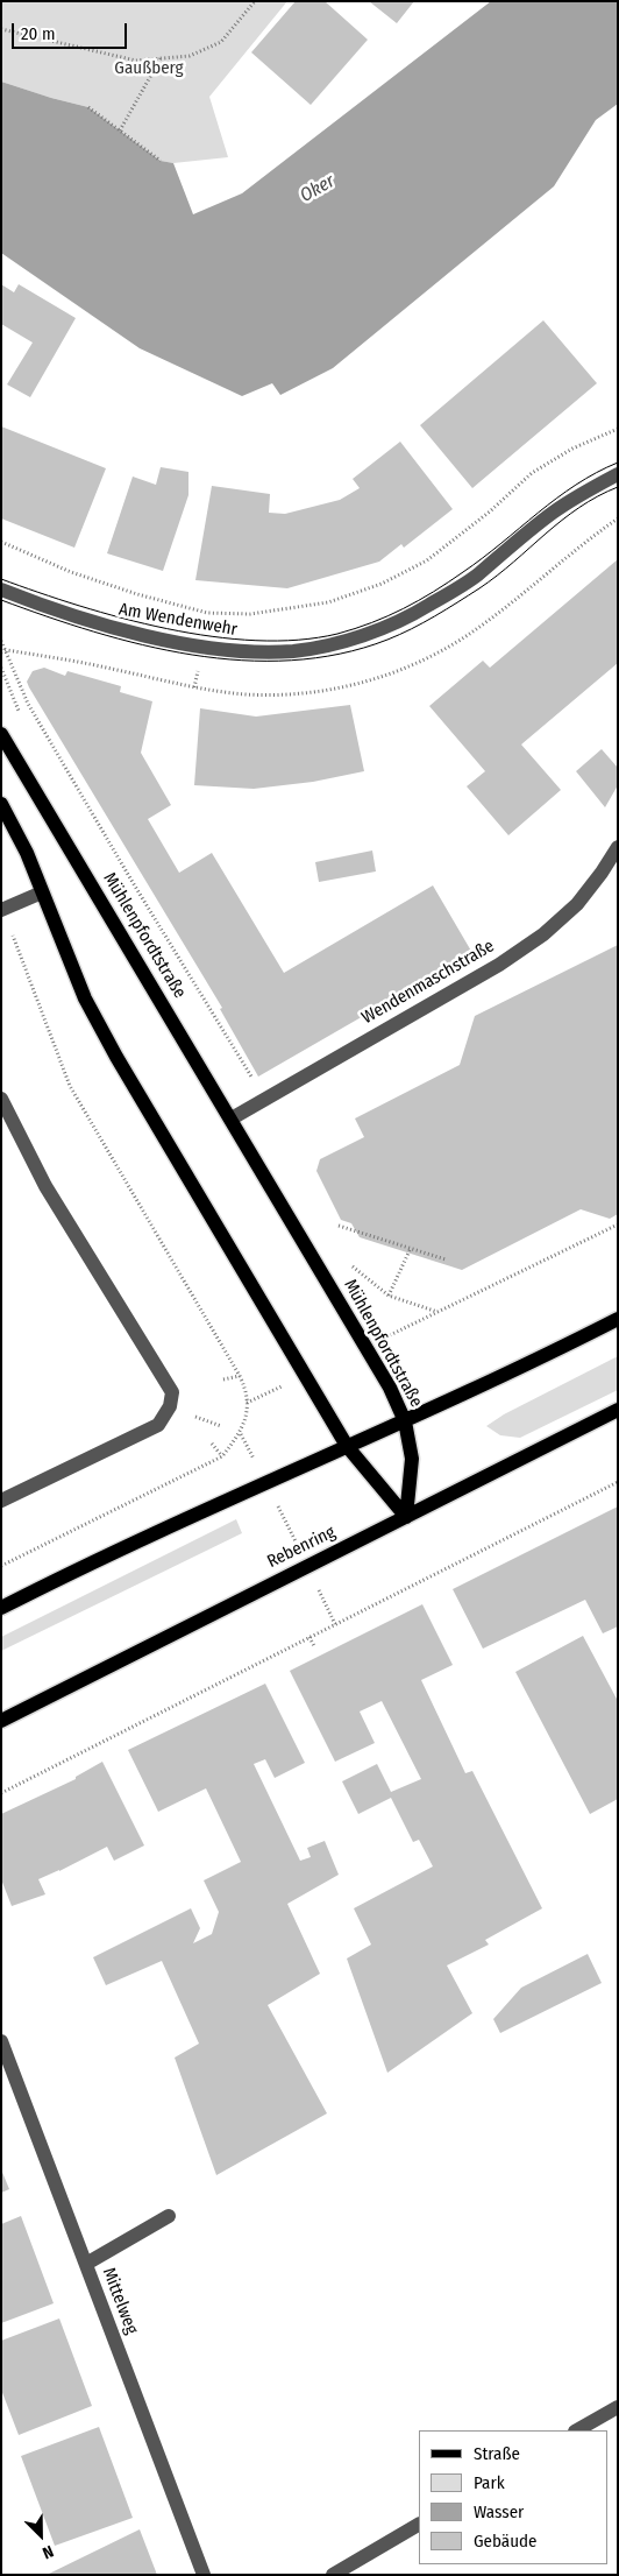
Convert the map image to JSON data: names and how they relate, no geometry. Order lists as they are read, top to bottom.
{
  "streets": {
    "main road": ["Mühlenpfordtstraße", "Rebenring"],
    "street": ["Am Wendenwehr", "Wendenmaschstraße", "Mittelweg"]
  },
  "crossings": [
    ["Mühlenpfordtstraße", "Wendenmaschstraße"],
    ["Mühlenpfordtstraße", "Rebenring"]
  ],
  "water": ["Oker"],
  "parks": ["Gaußberg"],
  "legend": [
    "Straße",
    "Park",
    "Wasser",
    "Gebäude"
  ],
  "scale_bar": "20 m",
  "north": "bottom right"
}
